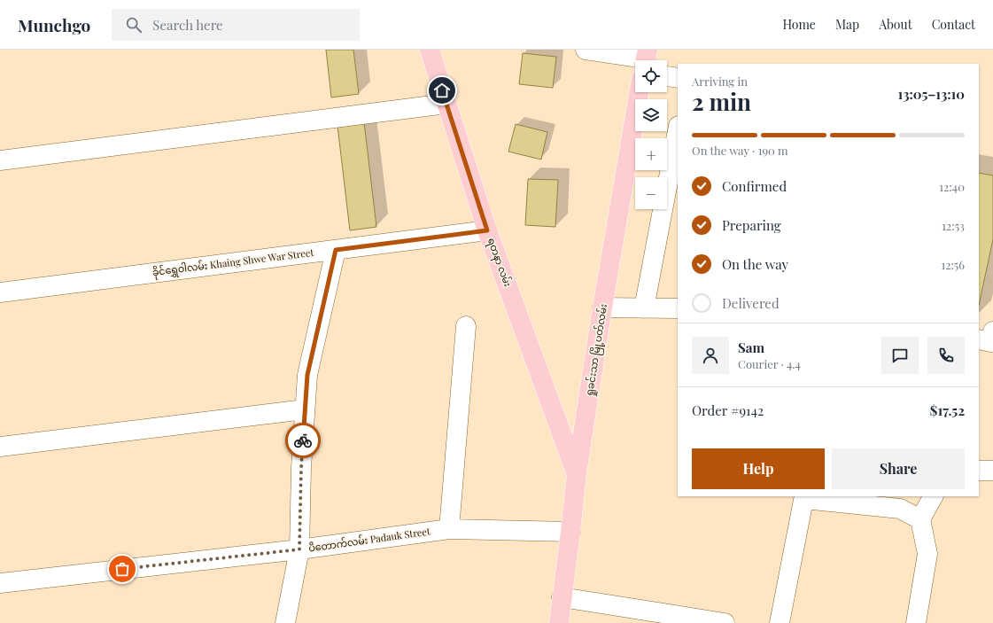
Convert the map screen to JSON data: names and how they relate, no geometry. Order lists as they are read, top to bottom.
{
  "streets": {
    "main road": ["ရတနာ လမ်း", "ရှုခင်းသာ မြို့ပတ်လမ်း"],
    "street": ["ခိုင်ရွှေဝါလမ်း Khaing Shwe War Street", "ပိတောက်လမ်း Padauk Street"]
  },
  "crossings": [
    ["ခိုင်ရွှေဝါလမ်း Khaing Shwe War Street", "ရတနာ လမ်း"],
    ["ရတနာ လမ်း", "ရှုခင်းသာ မြို့ပတ်လမ်း"],
    ["ရှုခင်းသာ မြို့ပတ်လမ်း", "ပိတောက်လမ်း Padauk Street"]
  ],
  "page": {
    "header": "Munchgo",
    "search": "Search here",
    "nav": [
      "Home",
      "Map",
      "About",
      "Contact"
    ],
    "map_buttons": ["+", "−"],
    "heading": ["2 min", "Arriving in", "13:05–13:10"],
    "panel": [
      "Sam",
      "Courier · 4.4",
      "Order #9142",
      "$17.52"
    ],
    "bar": "On the way · 190 m",
    "list": [
      ["Confirmed", "12:40"],
      ["Preparing", "12:53"],
      ["On the way", "12:56"],
      "Delivered"
    ],
    "buttons": ["Help", "Share"]
  }
}
